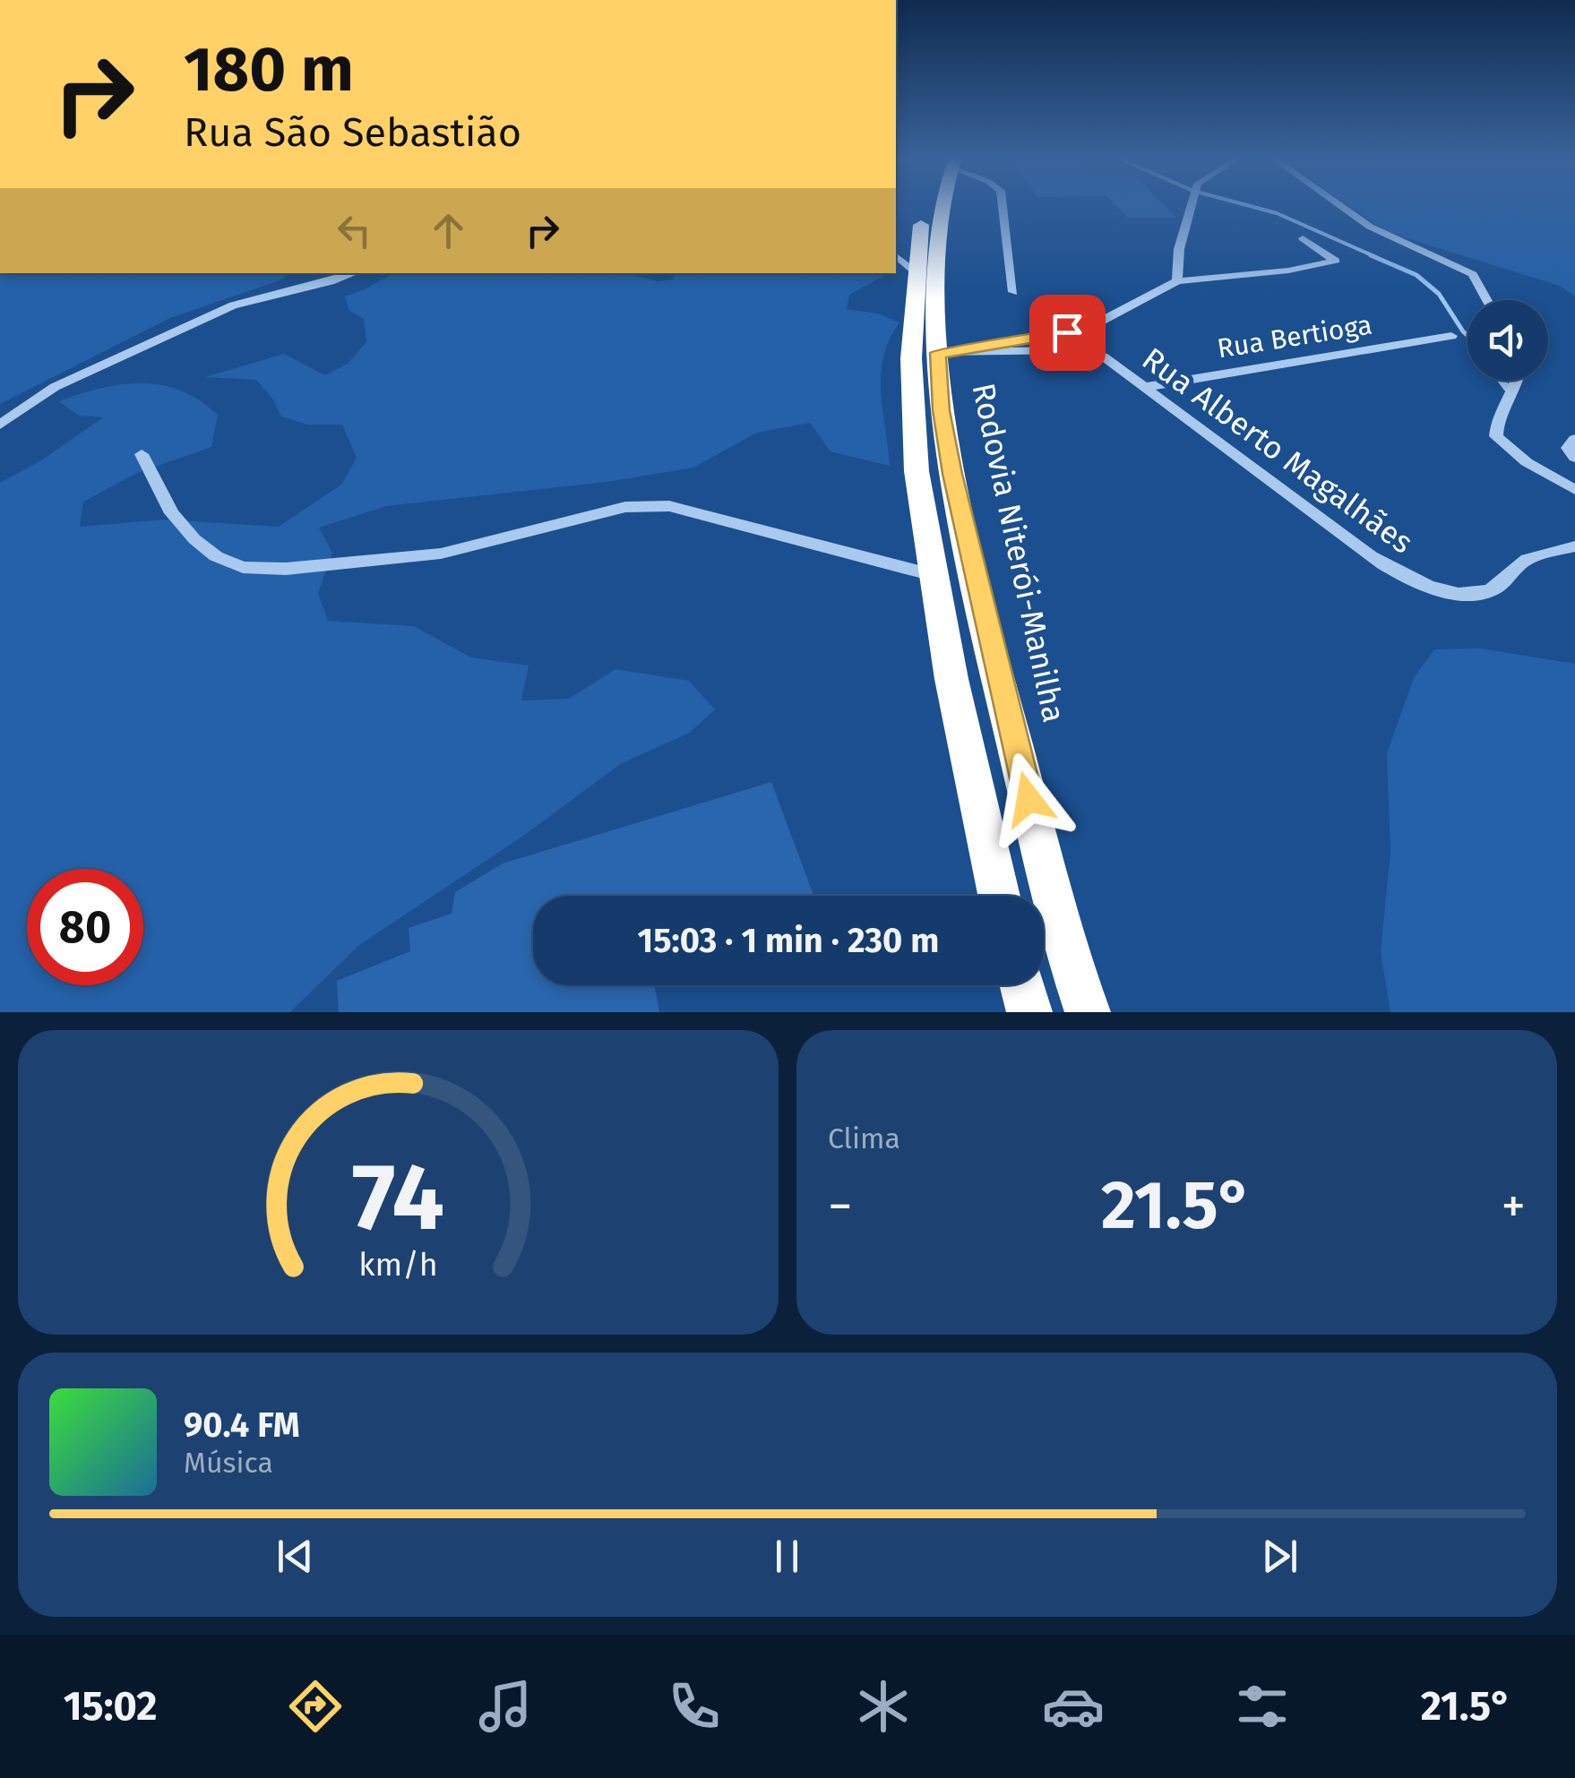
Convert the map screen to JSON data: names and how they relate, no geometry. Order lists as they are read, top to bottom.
{
  "streets": {
    "highway": ["Rodovia Niterói-Manilha"],
    "street": ["Rua Bertioga", "Rua Alberto Magalhães"]
  },
  "crossings": [
    ["Rua Bertioga", "Rua Alberto Magalhães"],
    ["Rua Alberto Magalhães", "Rodovia Niterói-Manilha"]
  ],
  "page": {
    "turn": ["180 m", "Rua São Sebastião"],
    "limit": "80",
    "trip": "15:03 · 1 min · 230 m",
    "tile": "Clima",
    "heat": ["−", "21.5°", "+"],
    "song": ["90.4 FM", "Música"],
    "tabs": ["15:02", "21.5°"],
    "gauge": ["74", "km/h"]
  }
}
